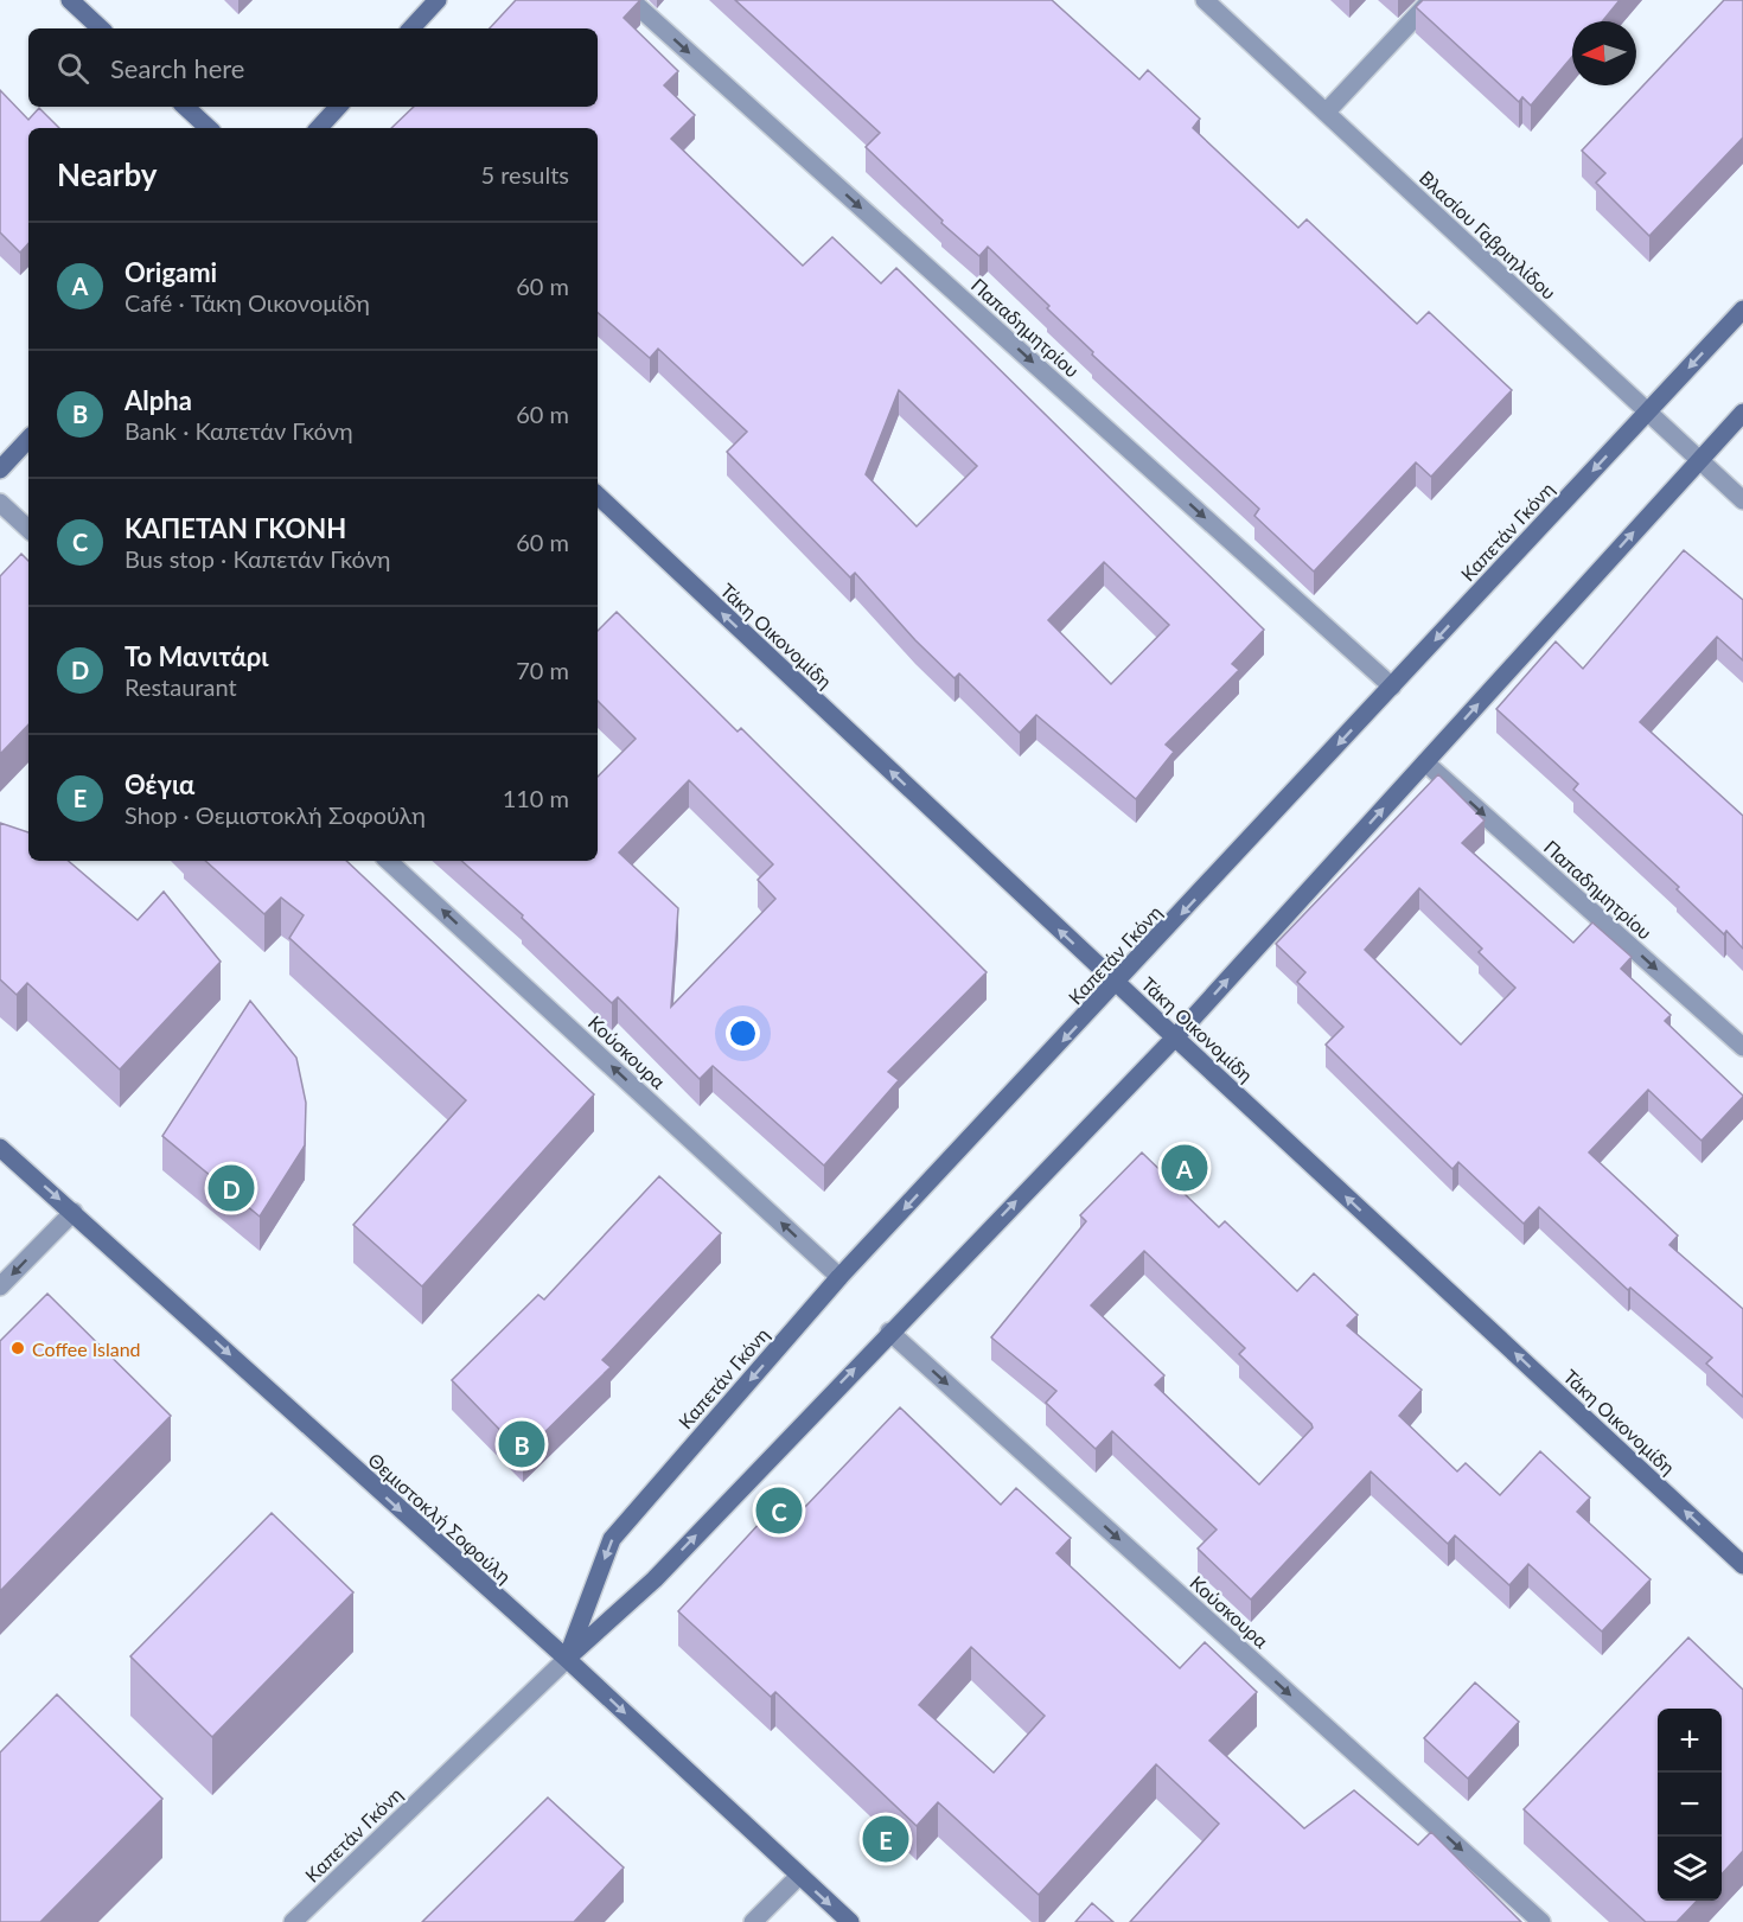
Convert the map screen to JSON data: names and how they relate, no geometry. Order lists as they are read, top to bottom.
{
  "streets": {
    "main road": ["Καπετάν Γκόνη", "Τάκη Οικονομίδη", "Θεμιστοκλή Σοφούλη"],
    "street": ["Βλασίου Γαβριηλίδου", "Παπαδημητρίου", "Κούσκουρα"]
  },
  "crossings": [
    ["Βλασίου Γαβριηλίδου", "Καπετάν Γκόνη"],
    ["Παπαδημητρίου", "Καπετάν Γκόνη"],
    ["Καπετάν Γκόνη", "Τάκη Οικονομίδη"],
    ["Καπετάν Γκόνη", "Κούσκουρα"],
    ["Καπετάν Γκόνη", "Θεμιστοκλή Σοφούλη"]
  ],
  "one_way": ["Παπαδημητρίου", "Τάκη Οικονομίδη", "Θεμιστοκλή Σοφούλη"],
  "places": ["Coffee Island"],
  "north": "left",
  "page": {
    "search": "Search here",
    "heading": ["Nearby", "5 results"],
    "list": [
      {
        "mark": "A",
        "name": "Origami",
        "note": "Café · Τάκη Οικονομίδη",
        "value": "60 m"
      },
      {
        "mark": "B",
        "name": "Alpha",
        "note": "Bank · Καπετάν Γκόνη",
        "value": "60 m"
      },
      {
        "mark": "C",
        "name": "ΚΑΠΕΤΑΝ ΓΚΟΝΗ",
        "note": "Bus stop · Καπετάν Γκόνη",
        "value": "60 m"
      },
      {
        "mark": "D",
        "name": "Το Μανιτάρι",
        "note": "Restaurant",
        "value": "70 m"
      },
      {
        "mark": "E",
        "name": "Θέγια",
        "note": "Shop · Θεμιστοκλή Σοφούλη",
        "value": "110 m"
      }
    ],
    "pins": [
      "A",
      "D",
      "B",
      "C",
      "E"
    ],
    "map_buttons": ["+", "−"]
  }
}
